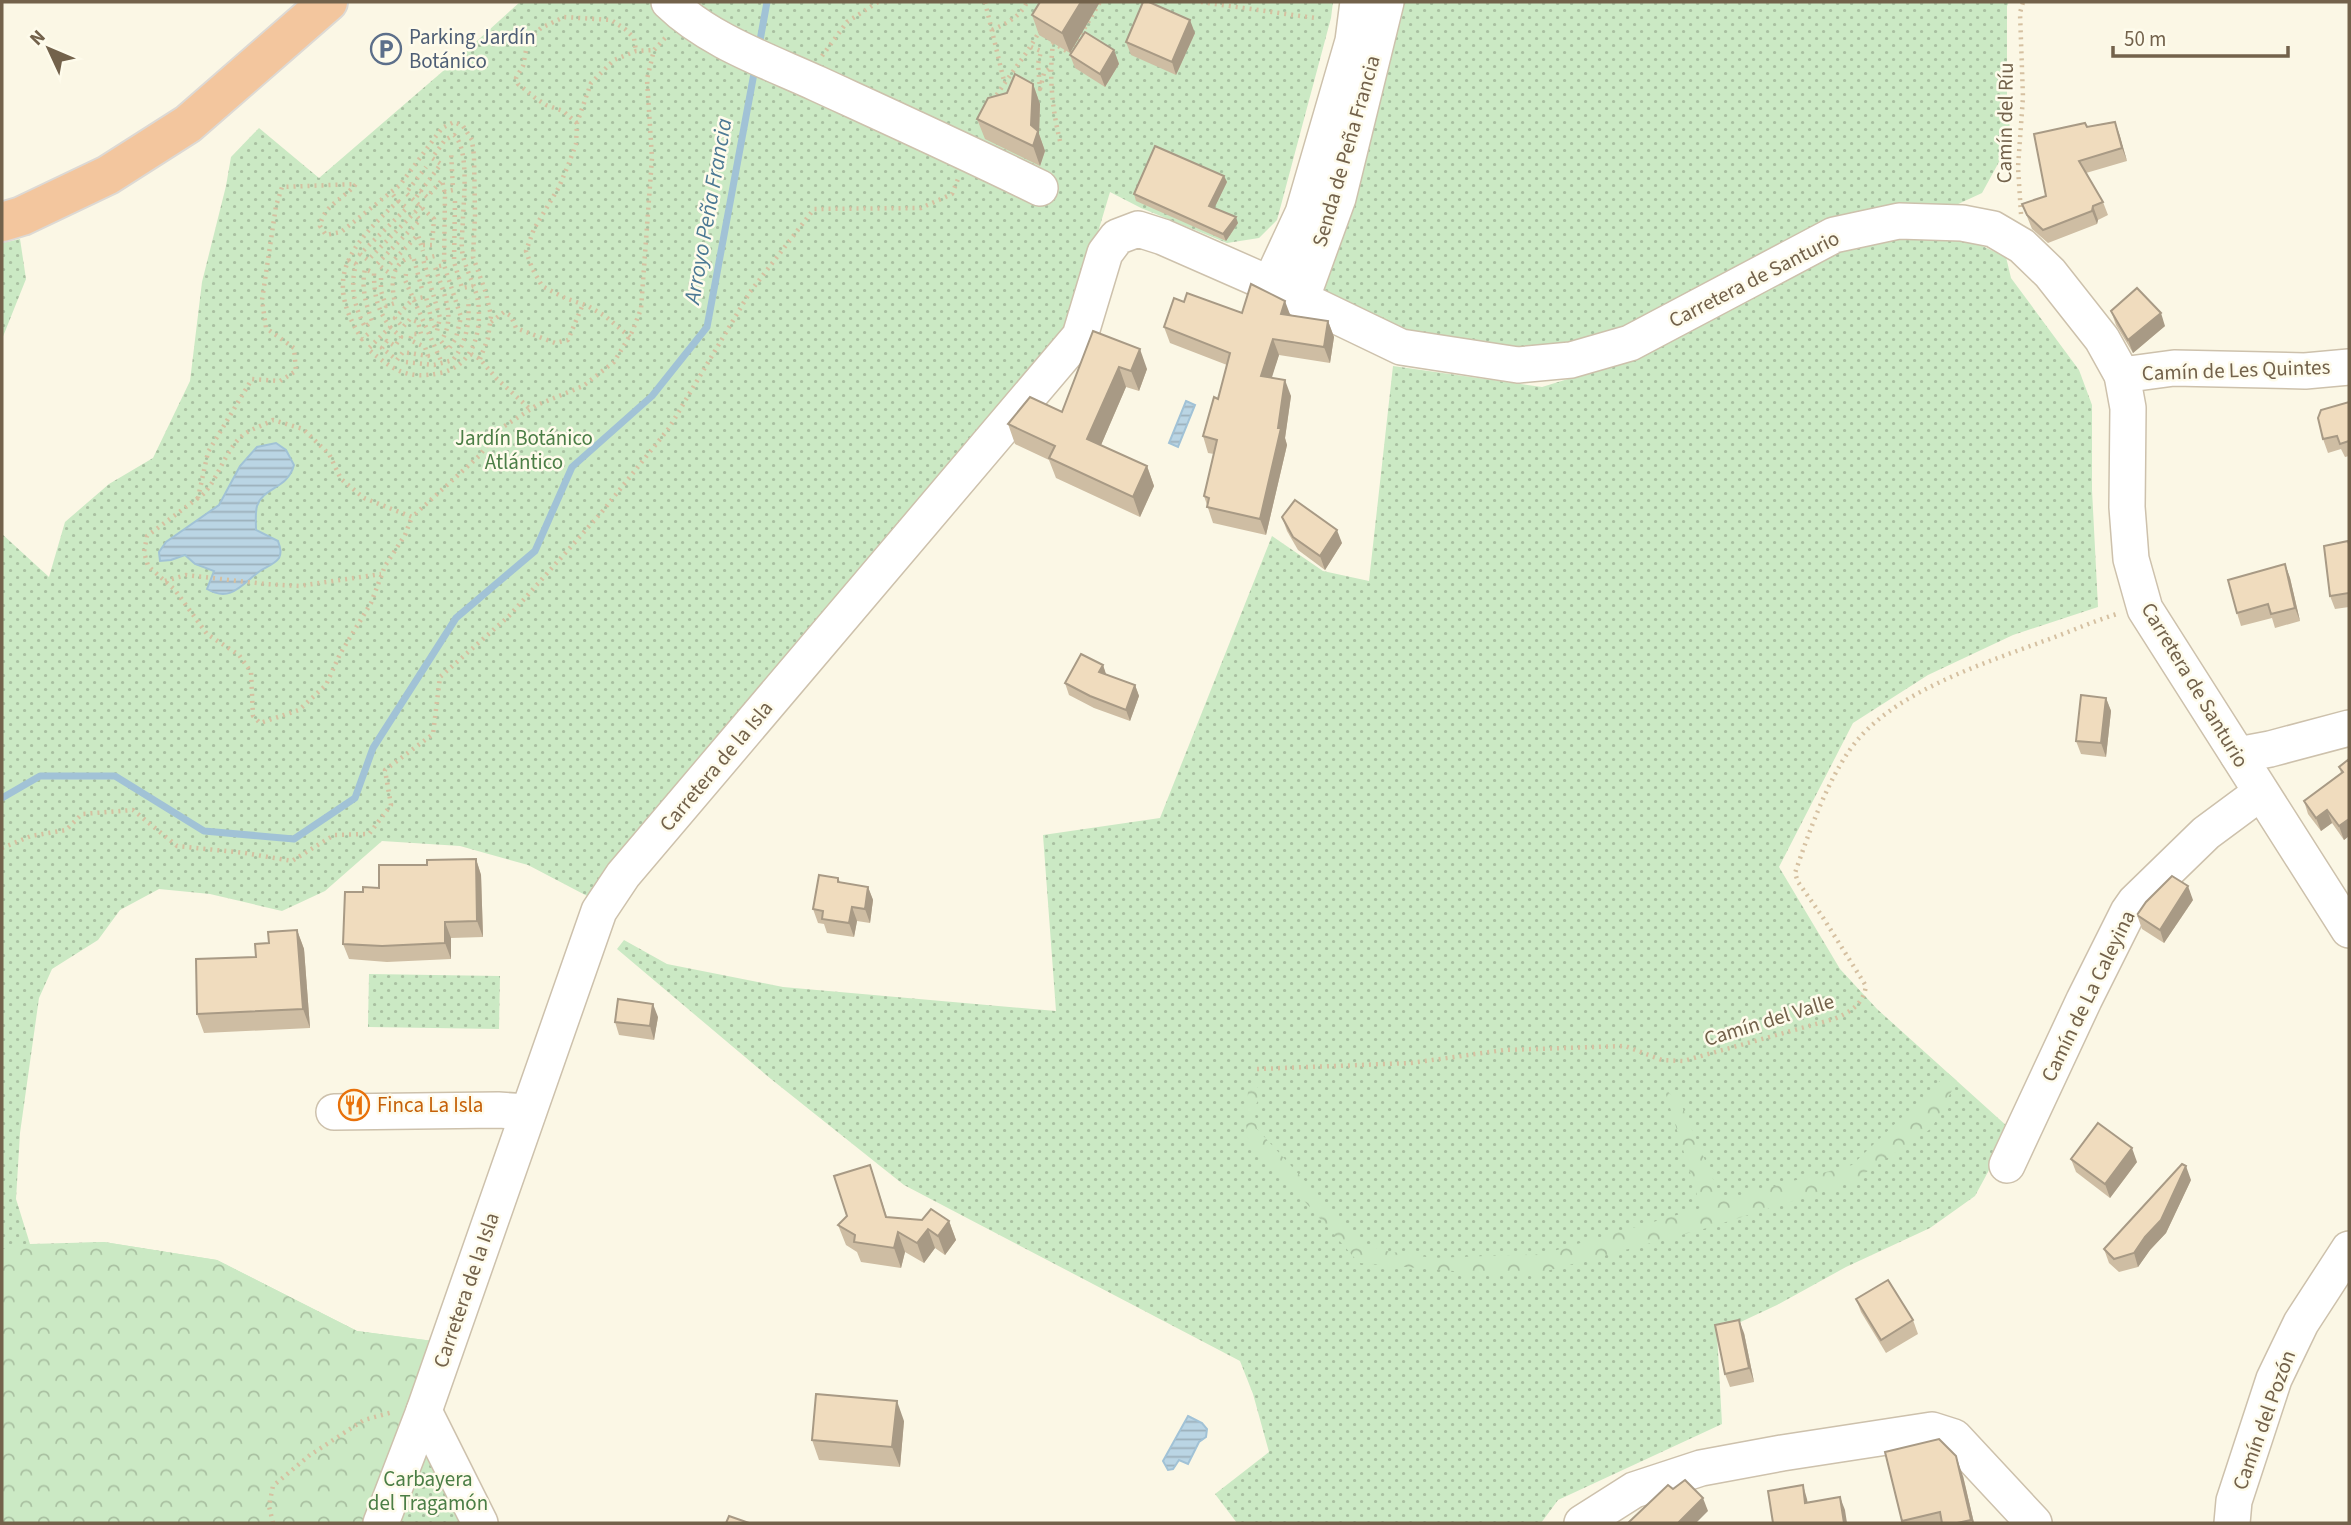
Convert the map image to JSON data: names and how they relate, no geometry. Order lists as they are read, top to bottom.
{
  "streets": {
    "street": [
      "Senda de Peña Francia",
      "Carretera de Santurio",
      "Camín de Les Quintes",
      "Carretera de la Isla",
      "Camín de La Caleyina",
      "Camín del Pozón"
    ],
    "path": ["Camín del Ríu", "Camín del Valle"]
  },
  "crossings": [
    ["Camín del Ríu", "Carretera de Santurio"],
    ["Senda de Peña Francia", "Carretera de Santurio"],
    ["Carretera de Santurio", "Camín de Les Quintes"],
    ["Carretera de Santurio", "Carretera de la Isla"],
    ["Carretera de Santurio", "Camín de La Caleyina"]
  ],
  "water": ["Arroyo Peña Francia"],
  "parks": ["Jardín Botánico Atlántico", "Carbayera del Tragamón"],
  "places": {
    "parking": ["Parking Jardín Botánico"],
    "restaurant": ["Finca La Isla"]
  },
  "scale_bar": "50 m",
  "north": "top left"
}
